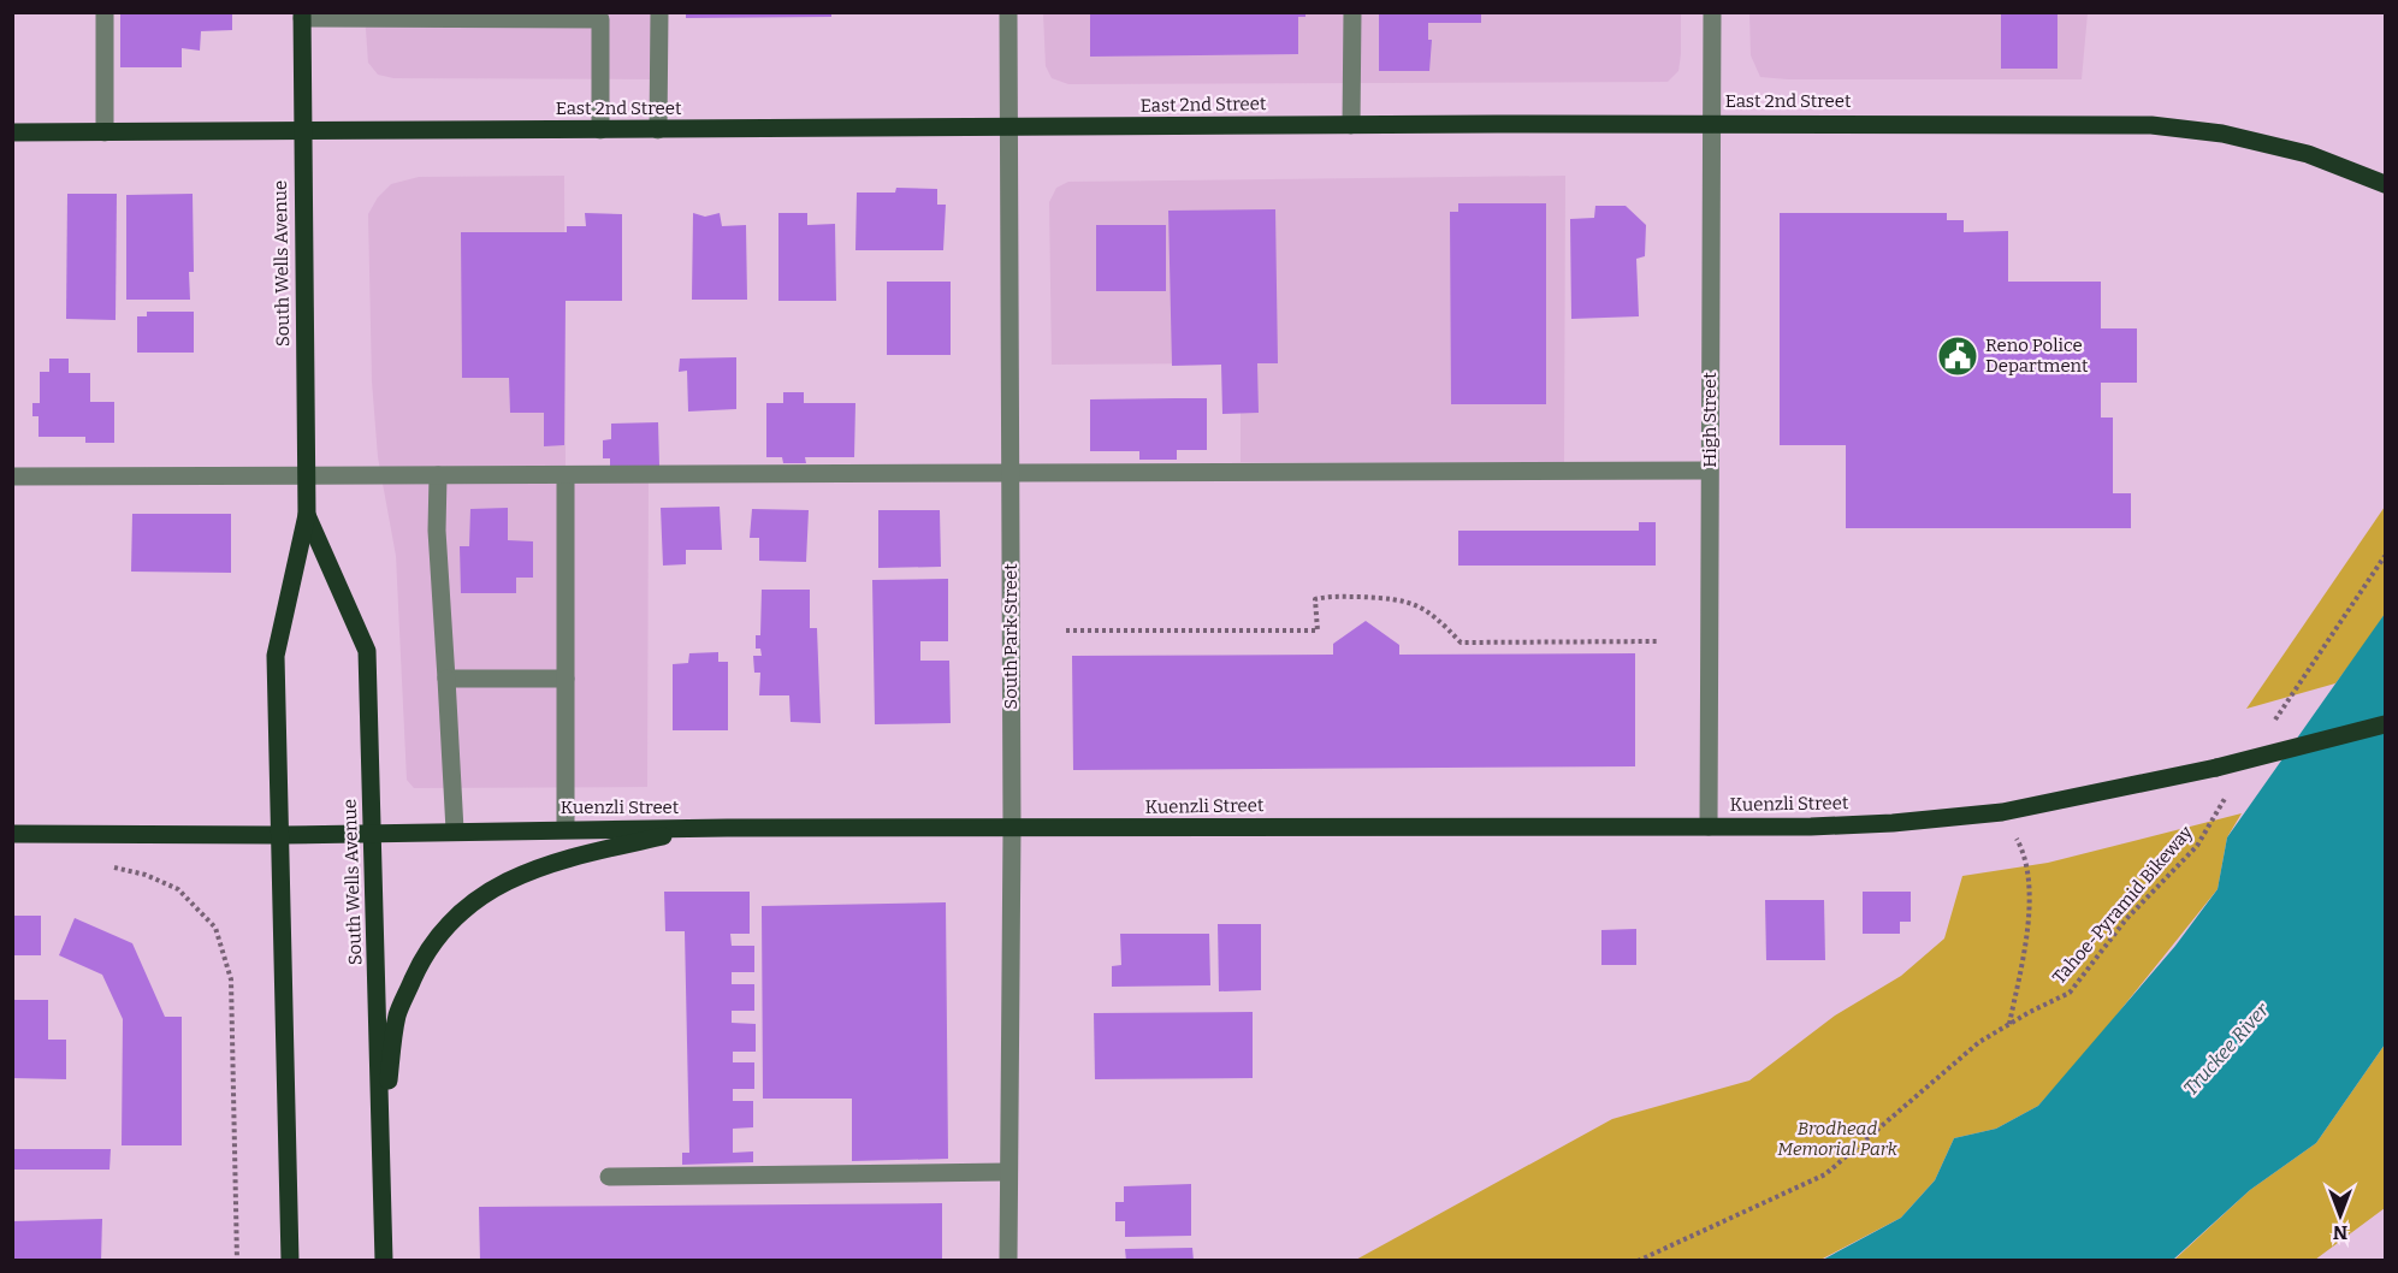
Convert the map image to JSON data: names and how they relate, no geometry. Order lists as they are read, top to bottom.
{
  "streets": {
    "main road": ["East 2nd Street", "South Wells Avenue", "Kuenzli Street"],
    "street": ["High Street", "South Park Street"],
    "path": ["Tahoe-Pyramid Bikeway"]
  },
  "crossings": [
    ["East 2nd Street", "South Wells Avenue"],
    ["East 2nd Street", "High Street"],
    ["East 2nd Street", "South Park Street"],
    ["South Wells Avenue", "Kuenzli Street"],
    ["High Street", "Kuenzli Street"],
    ["South Park Street", "Kuenzli Street"]
  ],
  "water": ["Truckee River"],
  "parks": ["Brodhead Memorial Park"],
  "places": {
    "public building": ["Reno Police Department"]
  },
  "north": "bottom"
}
